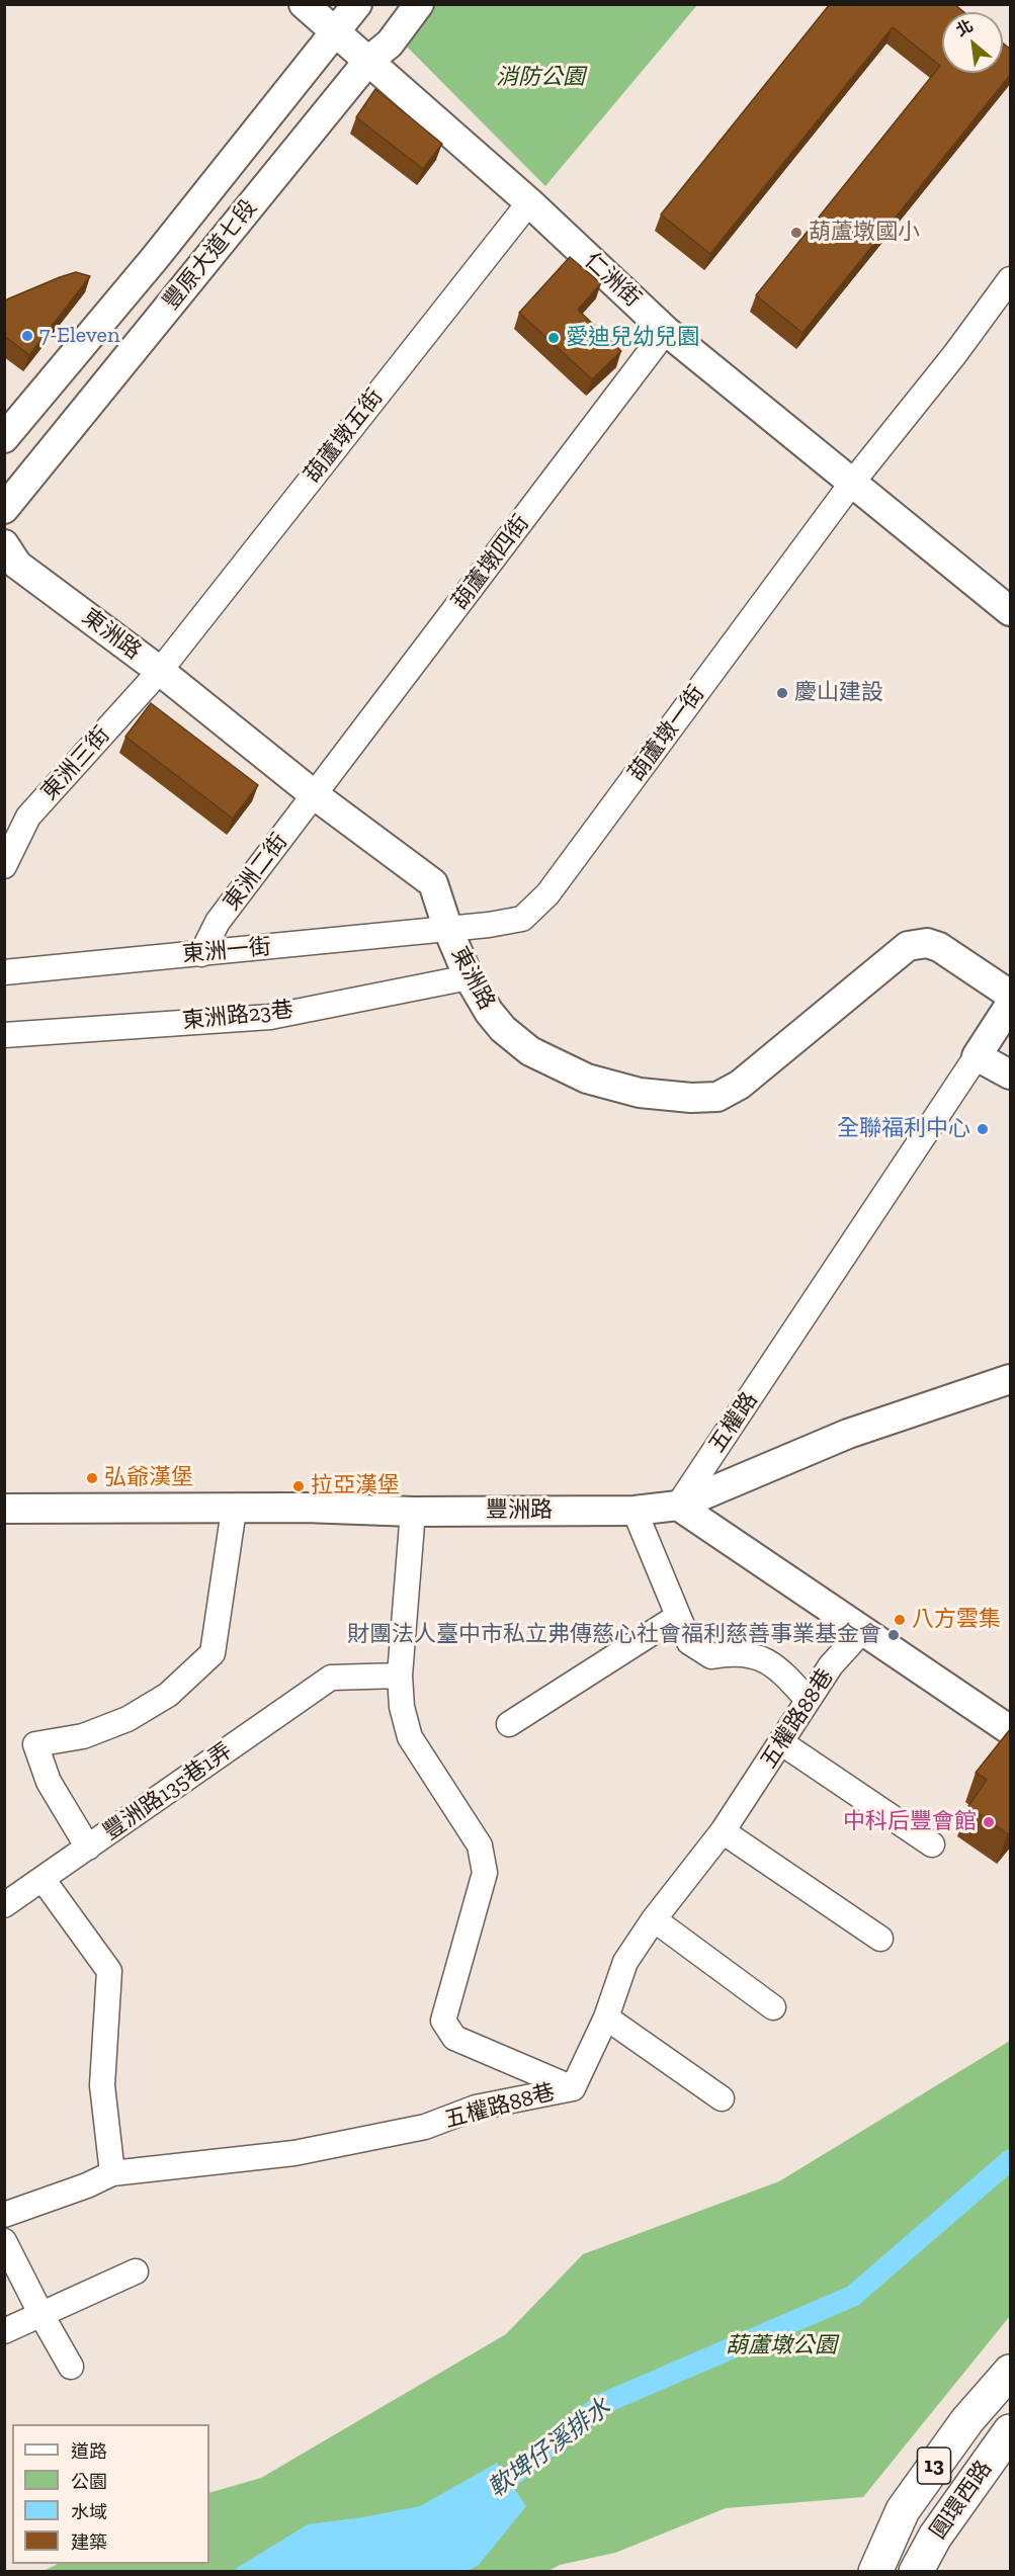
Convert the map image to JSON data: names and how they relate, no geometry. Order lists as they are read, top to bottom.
{
  "streets": {
    "main road": ["13", "圓環西路"],
    "street": [
      "豐原大道七段",
      "仁洲街",
      "葫蘆墩五街",
      "葫蘆墩四街",
      "東洲路",
      "葫蘆墩一街",
      "東洲三街",
      "東洲二街",
      "東洲一街",
      "東洲路23巷",
      "五權路",
      "豐洲路",
      "五權路88巷",
      "豐洲路135巷1弄"
    ]
  },
  "crossings": [
    ["豐原大道七段", "仁洲街"],
    ["仁洲街", "葫蘆墩五街"],
    ["仁洲街", "葫蘆墩四街"],
    ["仁洲街", "葫蘆墩一街"],
    ["葫蘆墩五街", "東洲路"],
    ["葫蘆墩五街", "東洲三街"],
    ["葫蘆墩四街", "東洲路"],
    ["葫蘆墩四街", "東洲二街"],
    ["東洲路", "葫蘆墩一街"],
    ["東洲路", "東洲三街"],
    ["東洲路", "東洲二街"],
    ["東洲路", "東洲一街"],
    ["東洲路", "東洲路23巷"],
    ["葫蘆墩一街", "東洲一街"],
    ["東洲二街", "東洲一街"],
    ["五權路", "豐洲路"]
  ],
  "water": ["軟埤仔溪排水"],
  "parks": ["消防公園", "葫蘆墩公園"],
  "places": [
    "葫蘆墩國小",
    "7-Eleven",
    "愛迪兒幼兒園",
    "慶山建設",
    "全聯福利中心",
    "弘爺漢堡",
    "拉亞漢堡",
    "八方雲集",
    "財團法人臺中市私立弗傳慈心社會福利慈善事業基金會",
    "中科后豐會館"
  ],
  "legend": [
    "道路",
    "公園",
    "水域",
    "建築"
  ],
  "north": "top left"
}
